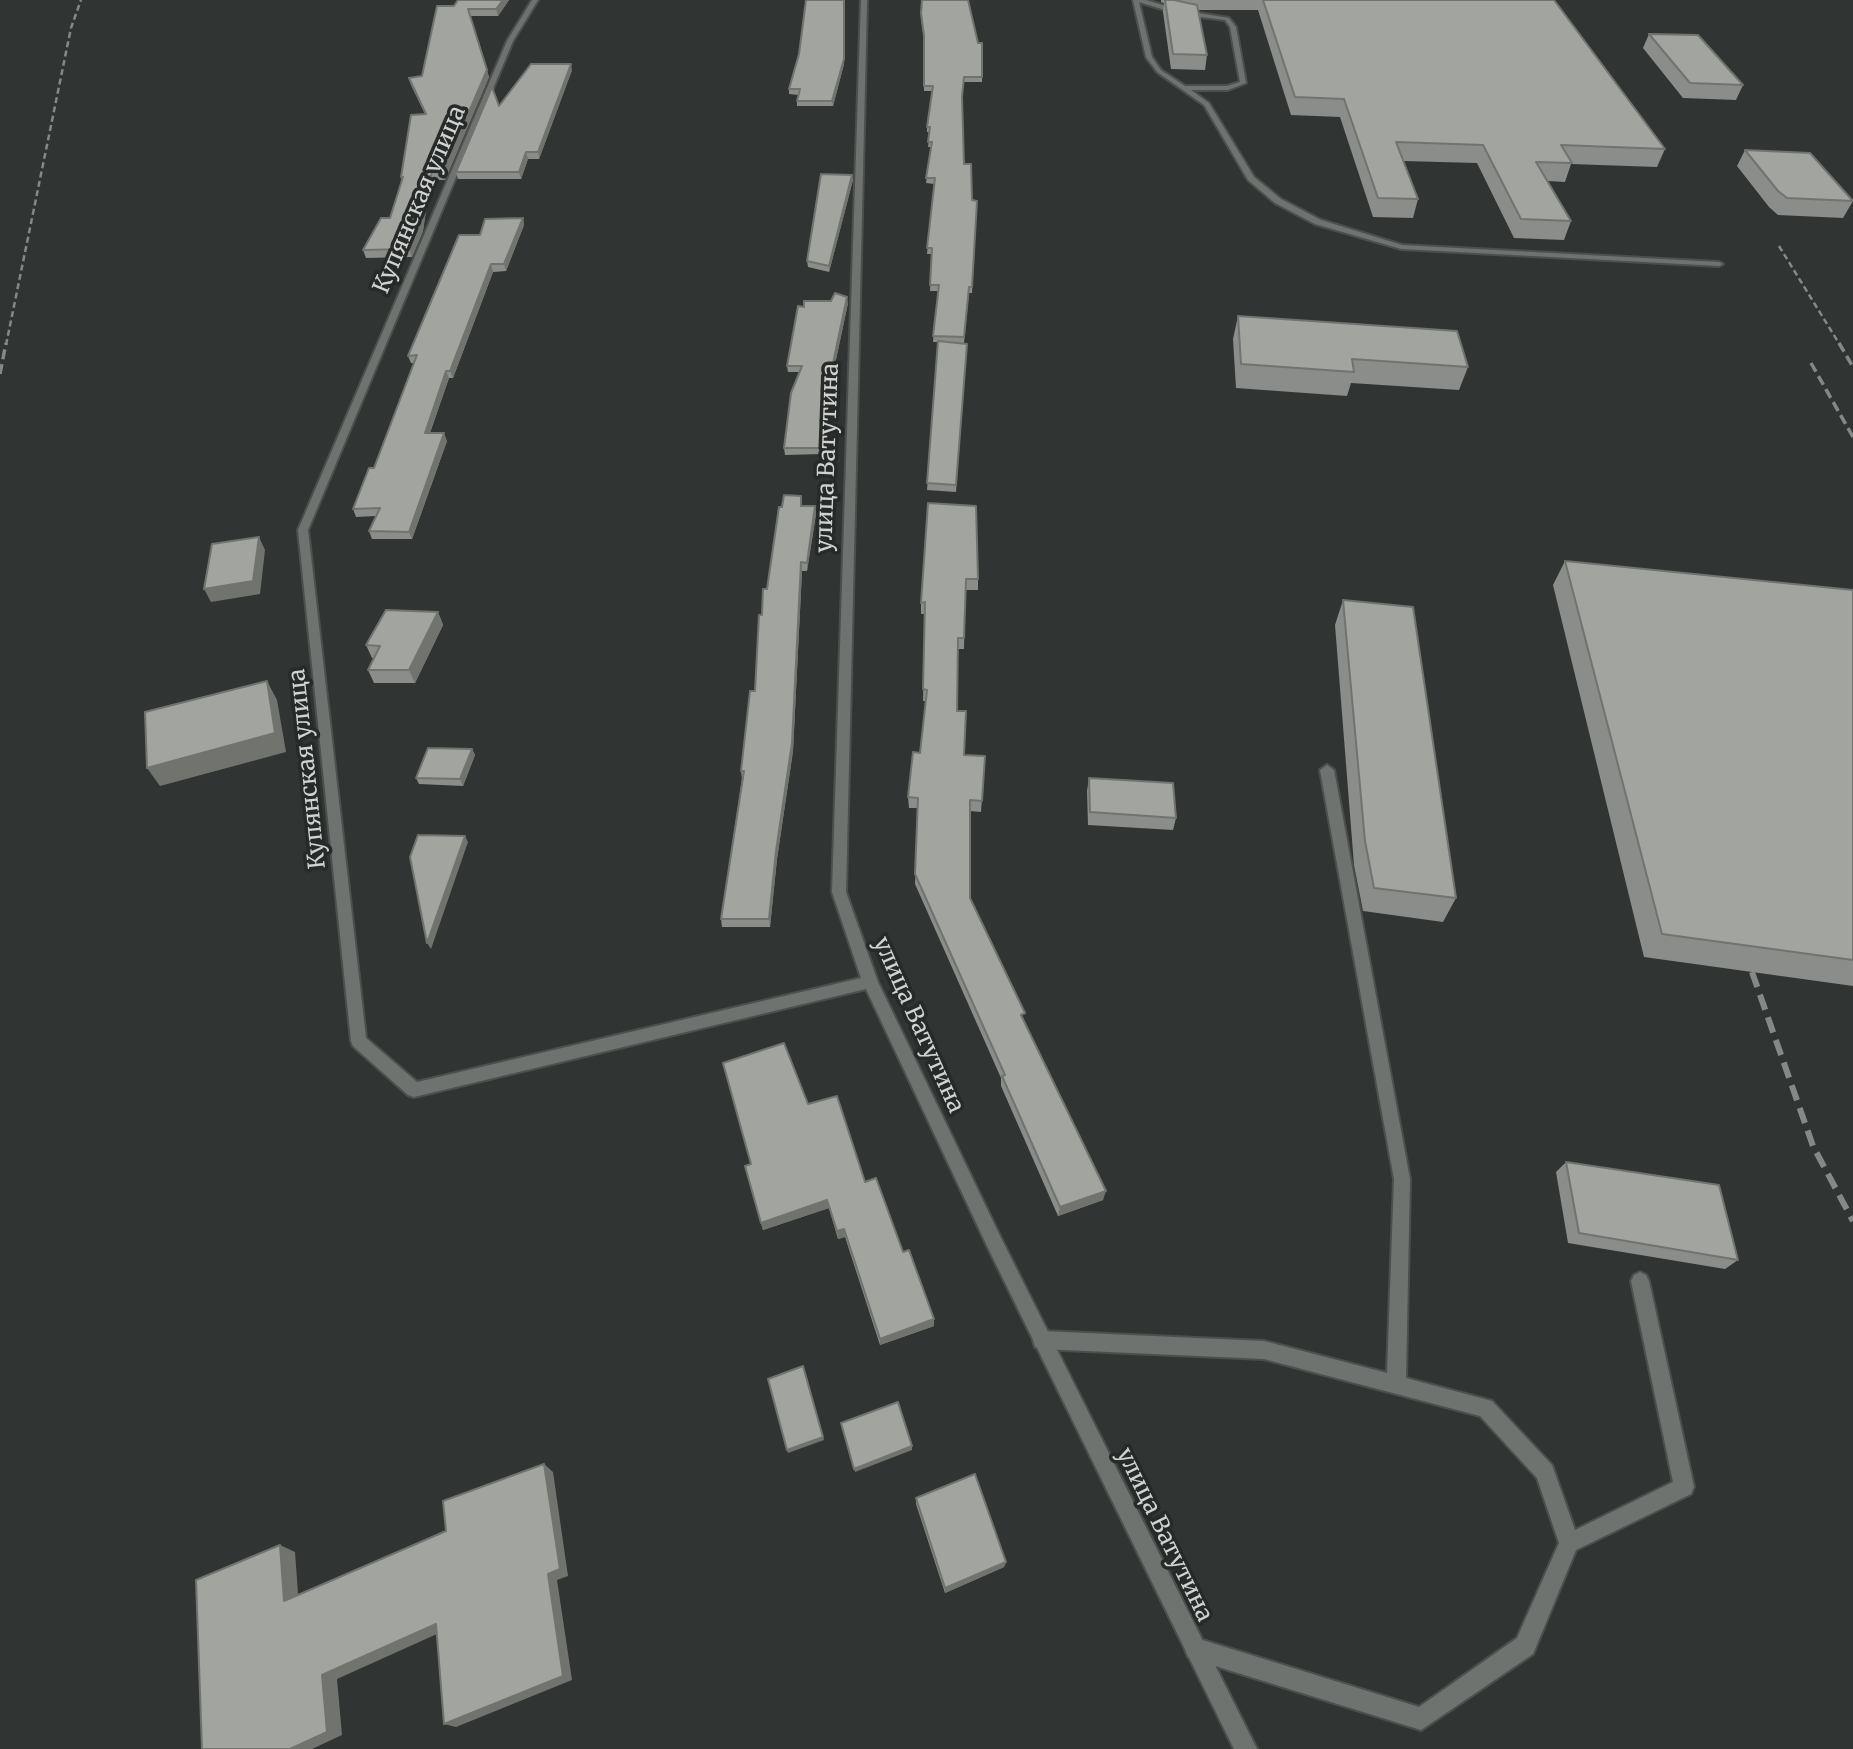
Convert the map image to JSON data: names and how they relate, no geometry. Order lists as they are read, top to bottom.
{
  "streets": {
    "street": ["Купянская улица", "улица Ватутина"]
  },
  "crossings": [
    ["Купянская улица", "улица Ватутина"]
  ]
}
